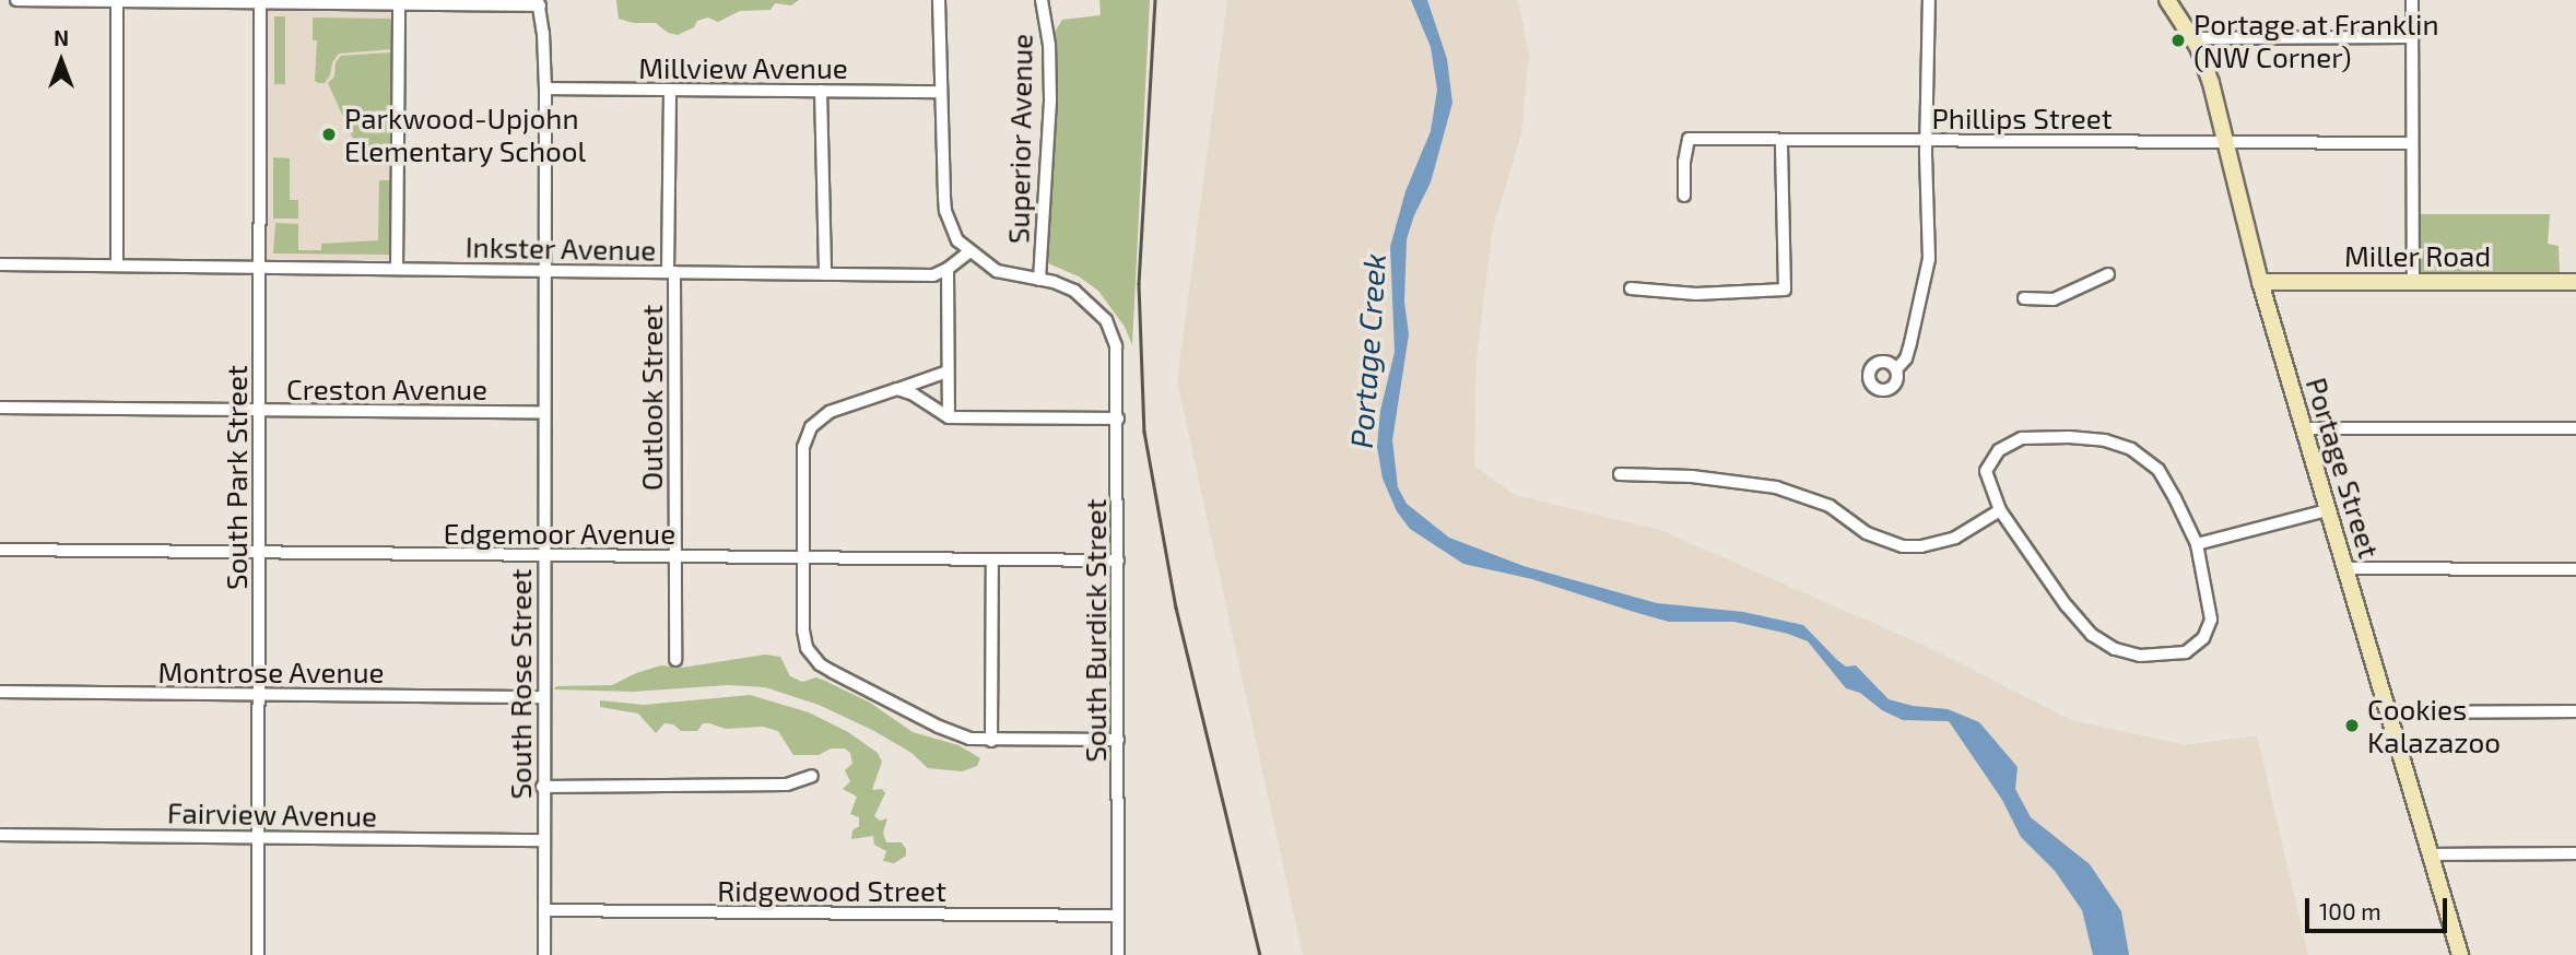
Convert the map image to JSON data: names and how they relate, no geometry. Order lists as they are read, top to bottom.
{
  "streets": {
    "main road": ["Miller Road", "Portage Street"],
    "street": [
      "Millview Avenue",
      "Phillips Street",
      "Superior Avenue",
      "Inkster Avenue",
      "Creston Avenue",
      "Outlook Street",
      "South Park Street",
      "Edgemoor Avenue",
      "South Burdick Street",
      "Montrose Avenue",
      "South Rose Street",
      "Fairview Avenue",
      "Ridgewood Street"
    ]
  },
  "crossings": [
    ["Millview Avenue", "Outlook Street"],
    ["Millview Avenue", "South Rose Street"],
    ["Phillips Street", "Portage Street"],
    ["Superior Avenue", "South Burdick Street"],
    ["Inkster Avenue", "Outlook Street"],
    ["Inkster Avenue", "South Park Street"],
    ["Inkster Avenue", "South Rose Street"],
    ["Miller Road", "Portage Street"],
    ["Creston Avenue", "South Park Street"],
    ["Creston Avenue", "South Rose Street"],
    ["Outlook Street", "Edgemoor Avenue"],
    ["South Park Street", "Edgemoor Avenue"],
    ["South Park Street", "Montrose Avenue"],
    ["South Park Street", "Fairview Avenue"],
    ["Edgemoor Avenue", "South Burdick Street"],
    ["Edgemoor Avenue", "South Rose Street"],
    ["South Burdick Street", "Ridgewood Street"],
    ["Montrose Avenue", "South Rose Street"],
    ["South Rose Street", "Fairview Avenue"],
    ["South Rose Street", "Ridgewood Street"]
  ],
  "water": ["Portage Creek"],
  "places": ["Portage at Franklin (NW Corner)", "Parkwood-Upjohn Elementary School", "Cookies Kalazazoo"],
  "scale_bar": "100 m",
  "north": "top"
}
